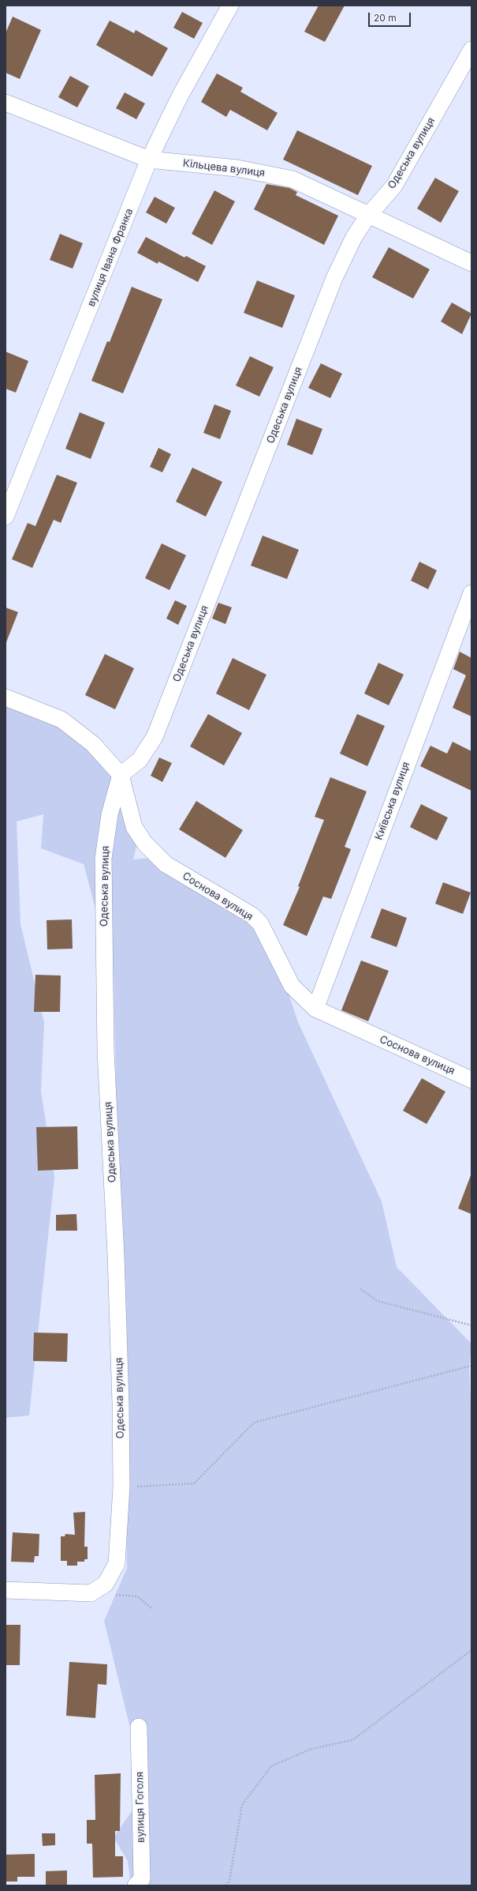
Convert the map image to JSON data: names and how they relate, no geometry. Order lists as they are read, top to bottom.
{
  "streets": {
    "street": [
      "Одеська вулиця",
      "Кільцева вулиця",
      "вулиця Івана Франка",
      "Київська вулиця",
      "Соснова вулиця",
      "вулиця Гоголя"
    ]
  },
  "crossings": [
    ["Одеська вулиця", "Кільцева вулиця"],
    ["Одеська вулиця", "Соснова вулиця"],
    ["Кільцева вулиця", "вулиця Івана Франка"],
    ["Київська вулиця", "Соснова вулиця"]
  ],
  "scale_bar": "20 m"
}
